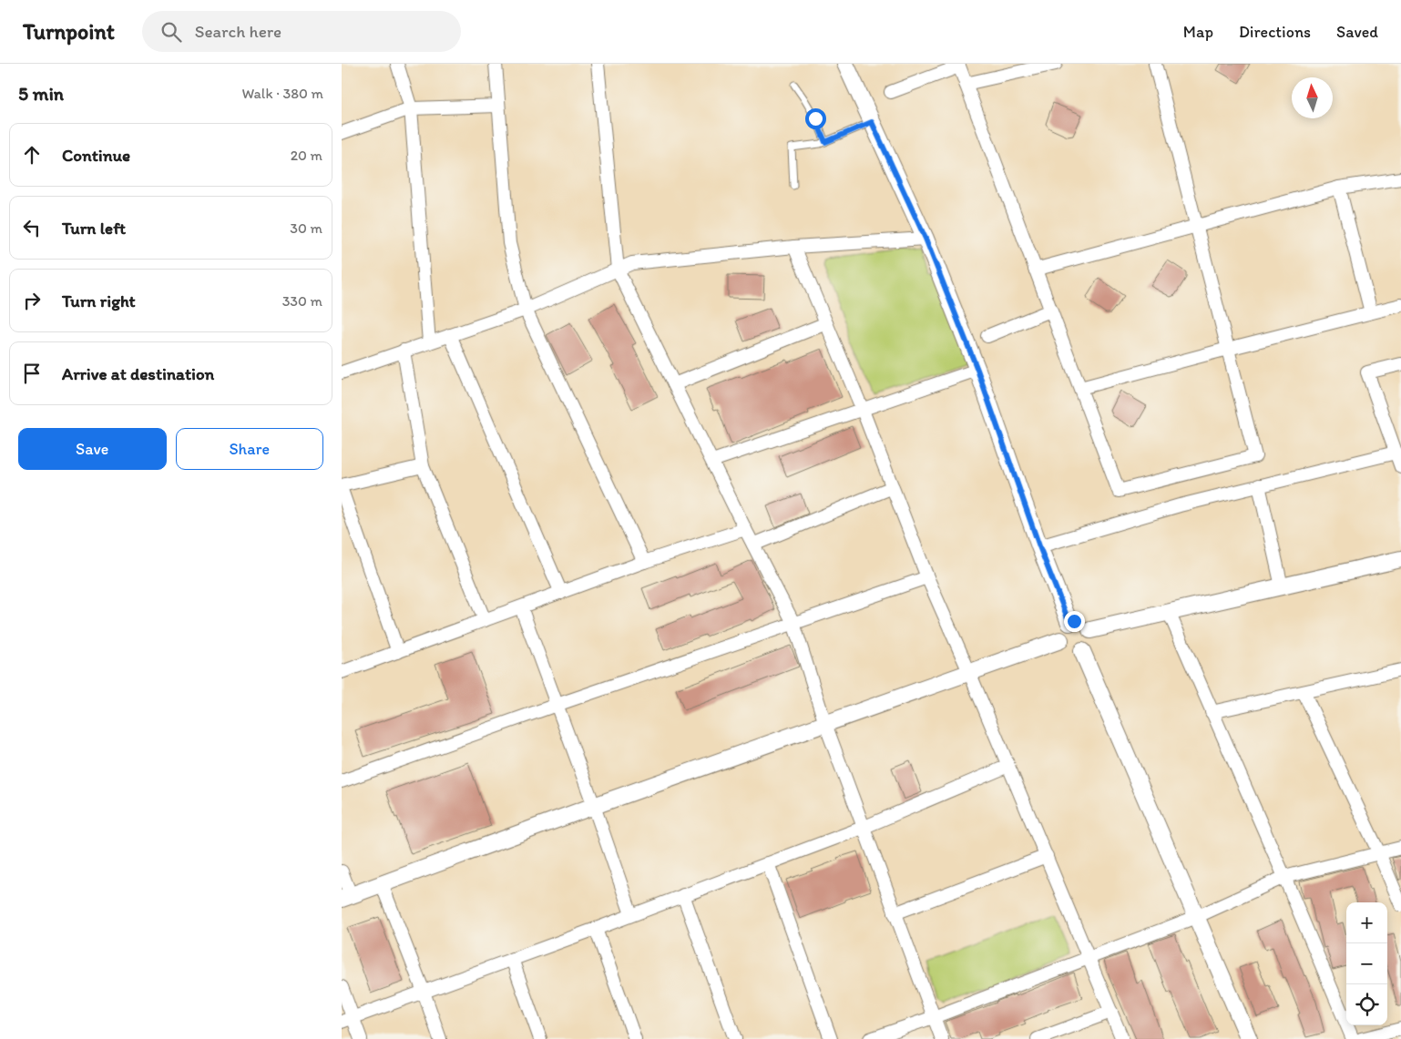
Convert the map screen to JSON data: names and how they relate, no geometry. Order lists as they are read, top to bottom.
{
  "north": "top",
  "page": {
    "header": "Turnpoint",
    "search": "Search here",
    "nav": ["Map", "Directions", "Saved"],
    "heading": ["5 min", "Walk · 380 m"],
    "list": [
      ["Continue", "20 m"],
      ["Turn left", "30 m"],
      ["Turn right", "330 m"],
      "Arrive at destination"
    ],
    "buttons": ["Save", "Share"],
    "map_buttons": ["+", "−"]
  }
}
